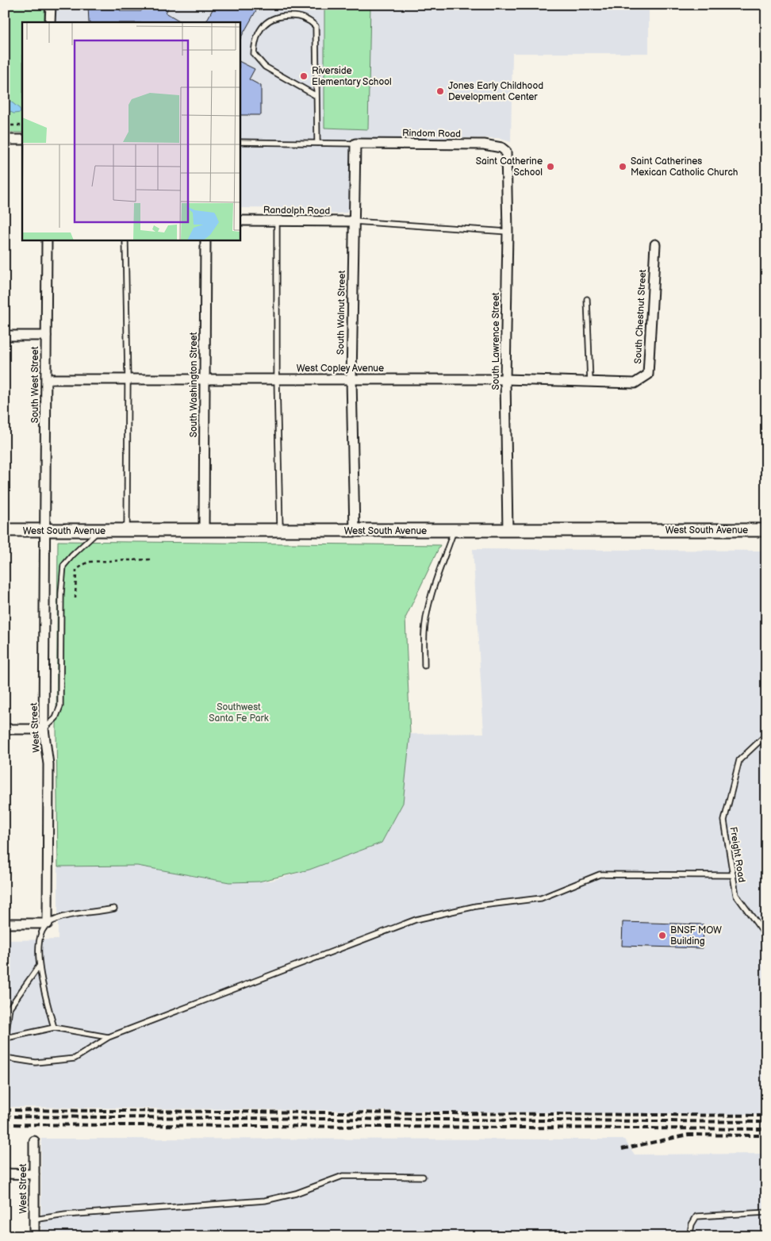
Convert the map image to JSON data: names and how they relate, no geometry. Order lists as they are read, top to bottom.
{
  "streets": {
    "main road": ["West South Avenue"],
    "street": [
      "Rindom Road",
      "Randolph Road",
      "South Walnut Street",
      "South Chestnut Street",
      "South Lawrence Street",
      "West Copley Avenue",
      "South West Street",
      "South Washington Street",
      "West Street"
    ],
    "lane": ["Freight Road"]
  },
  "crossings": [
    ["Rindom Road", "South Walnut Street"],
    ["Rindom Road", "South Lawrence Street"],
    ["Randolph Road", "South Walnut Street"],
    ["South Walnut Street", "West Copley Avenue"],
    ["South Walnut Street", "West South Avenue"],
    ["South Chestnut Street", "West Copley Avenue"],
    ["South Lawrence Street", "West Copley Avenue"],
    ["South Lawrence Street", "West South Avenue"],
    ["West Copley Avenue", "South West Street"],
    ["West Copley Avenue", "South Washington Street"],
    ["South West Street", "West South Avenue"],
    ["South West Street", "West Street"],
    ["South Washington Street", "West South Avenue"],
    ["West South Avenue", "West Street"]
  ],
  "parks": ["Southwest Santa Fe Park"],
  "places": [
    "Riverside Elementary School",
    "Jones Early Childhood Development Center",
    "Saint Catherine School",
    "Saint Catherines Mexican Catholic Church",
    "BNSF MOW Building"
  ]
}
